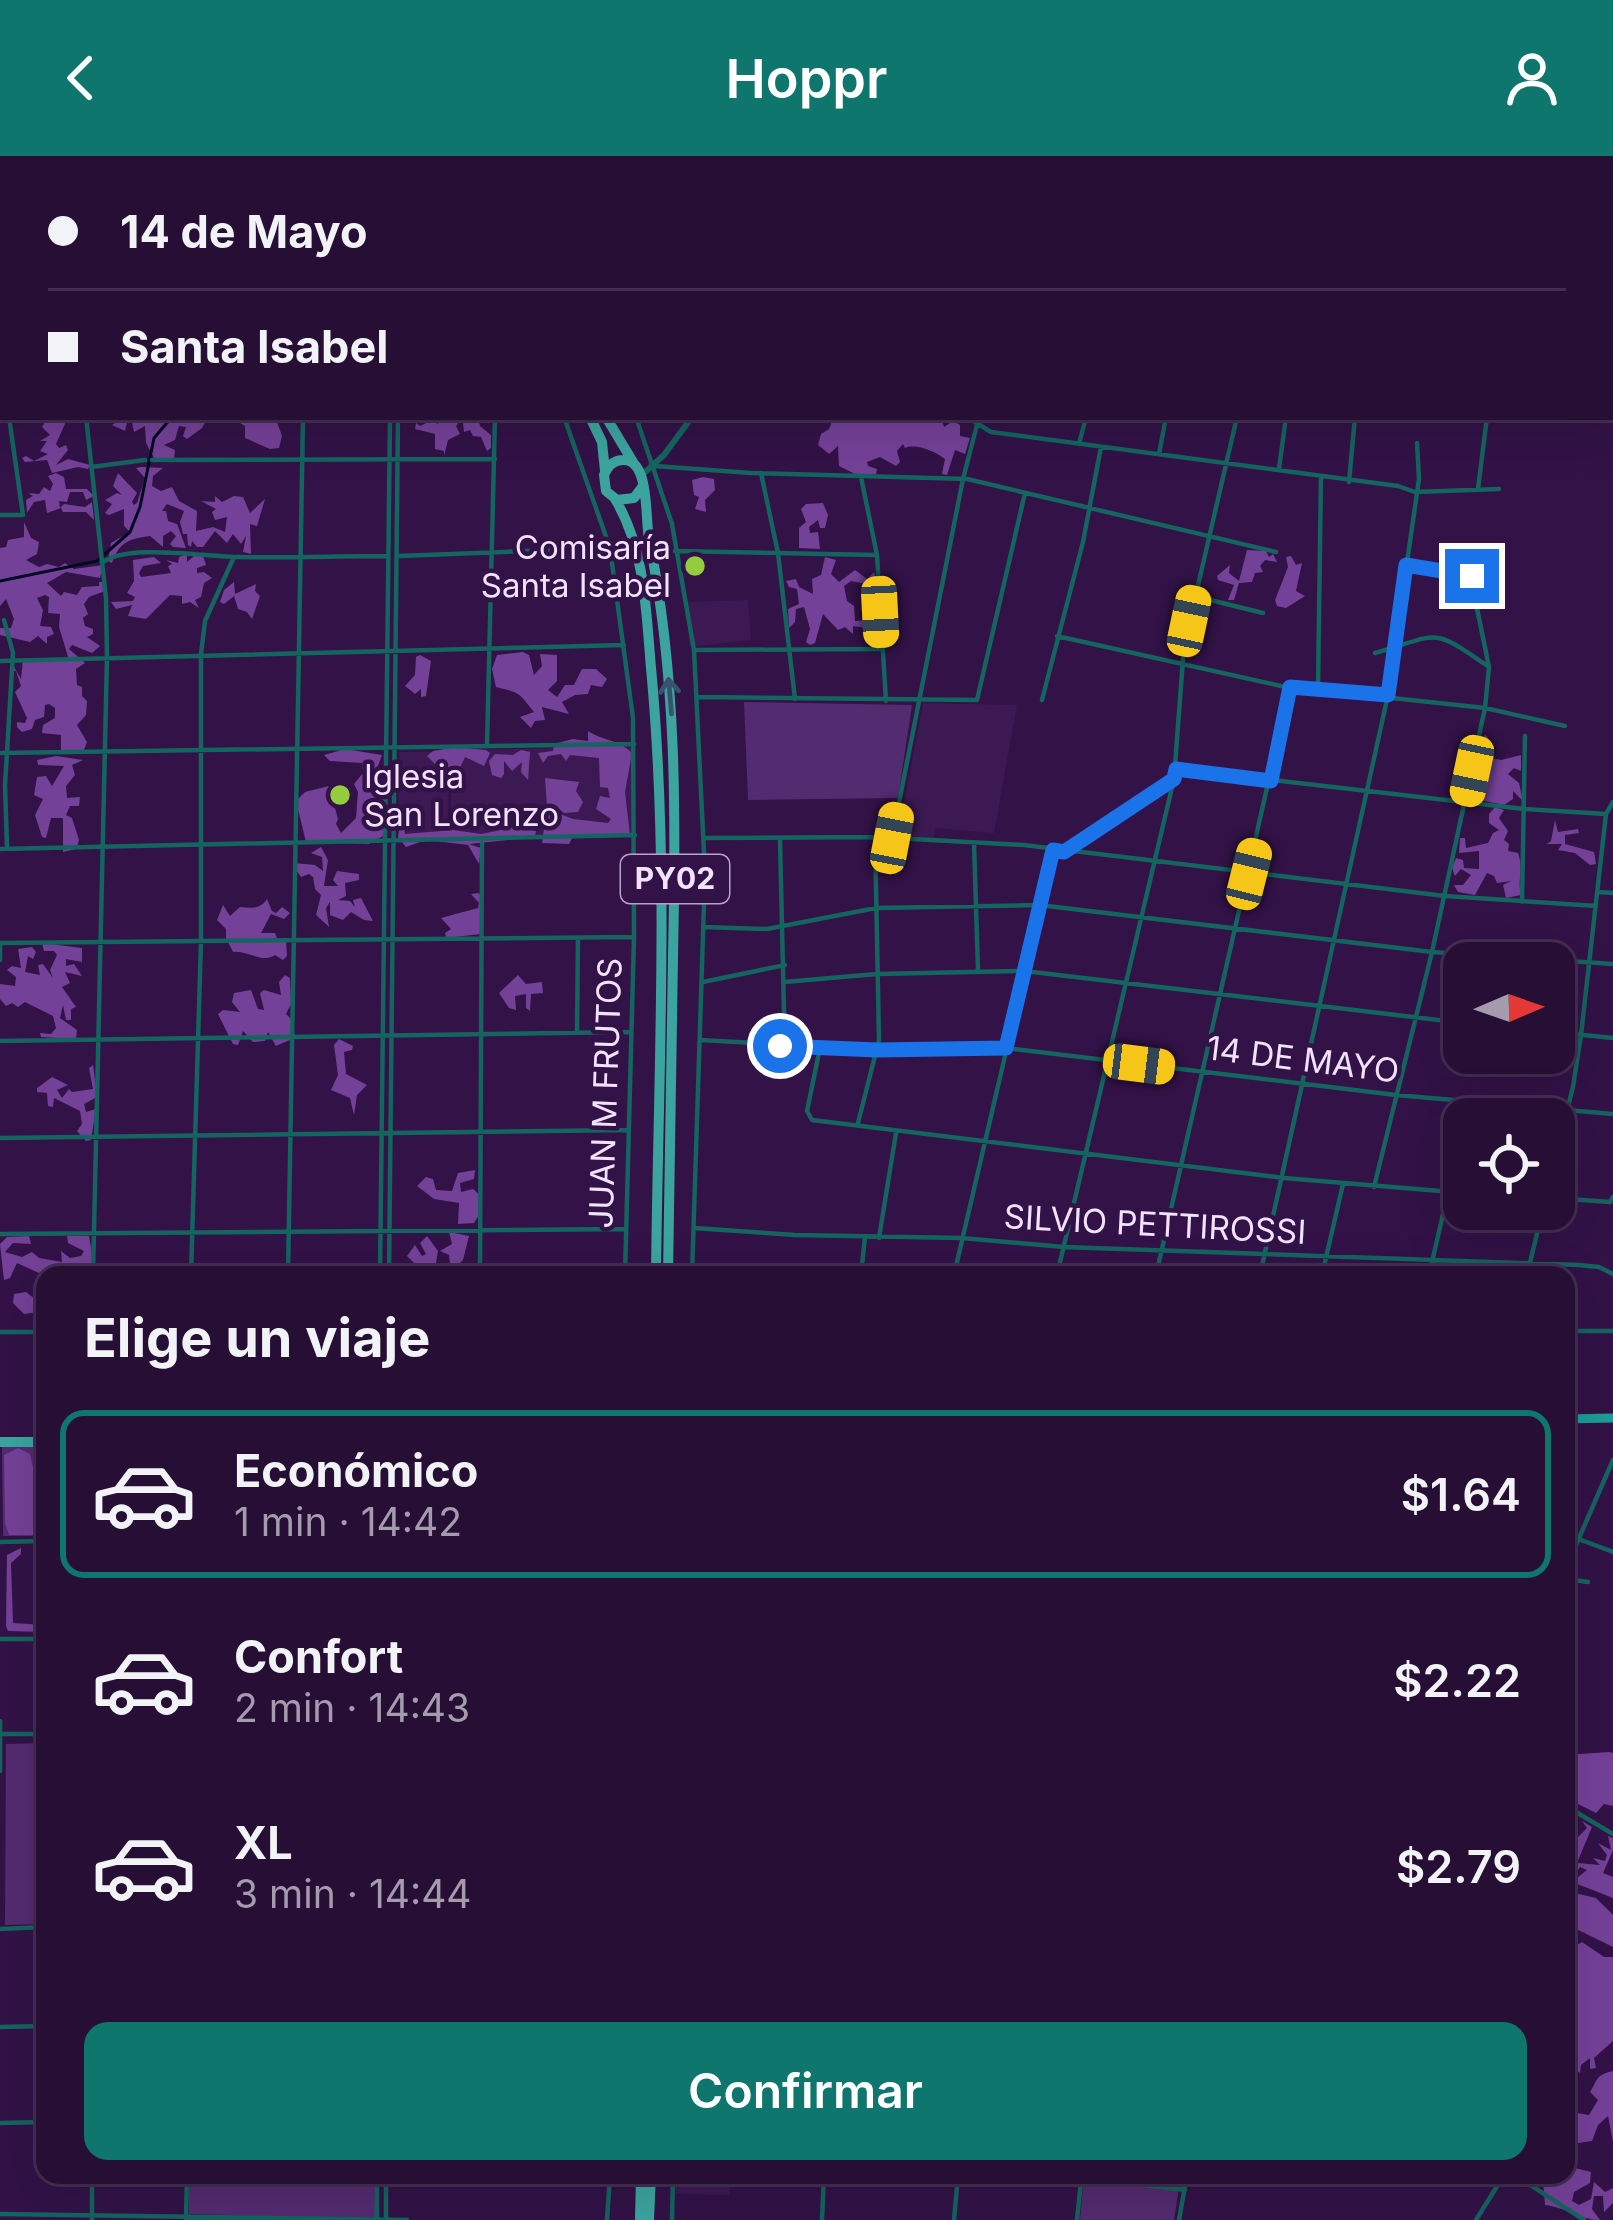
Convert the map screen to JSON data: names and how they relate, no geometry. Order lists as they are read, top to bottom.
{
  "streets": {
    "highway": ["PY02"],
    "street": ["14 DE MAYO", "JUAN M FRUTOS", "SILVIO PETTIROSSI"]
  },
  "crossings": [
    ["PY02", "JUAN M FRUTOS"]
  ],
  "places": ["Comisaría Santa Isabel", "Iglesia San Lorenzo"],
  "north": "right",
  "page": {
    "header": "Hoppr",
    "banner": ["14 de Mayo", "Santa Isabel"],
    "heading": "Elige un viaje",
    "list": [
      {
        "name": "Económico",
        "note": "1 min · 14:42",
        "value": "$1.64"
      },
      {
        "name": "Confort",
        "note": "2 min · 14:43",
        "value": "$2.22"
      },
      {
        "name": "XL",
        "note": "3 min · 14:44",
        "value": "$2.79"
      }
    ],
    "buttons": "Confirmar"
  }
}
